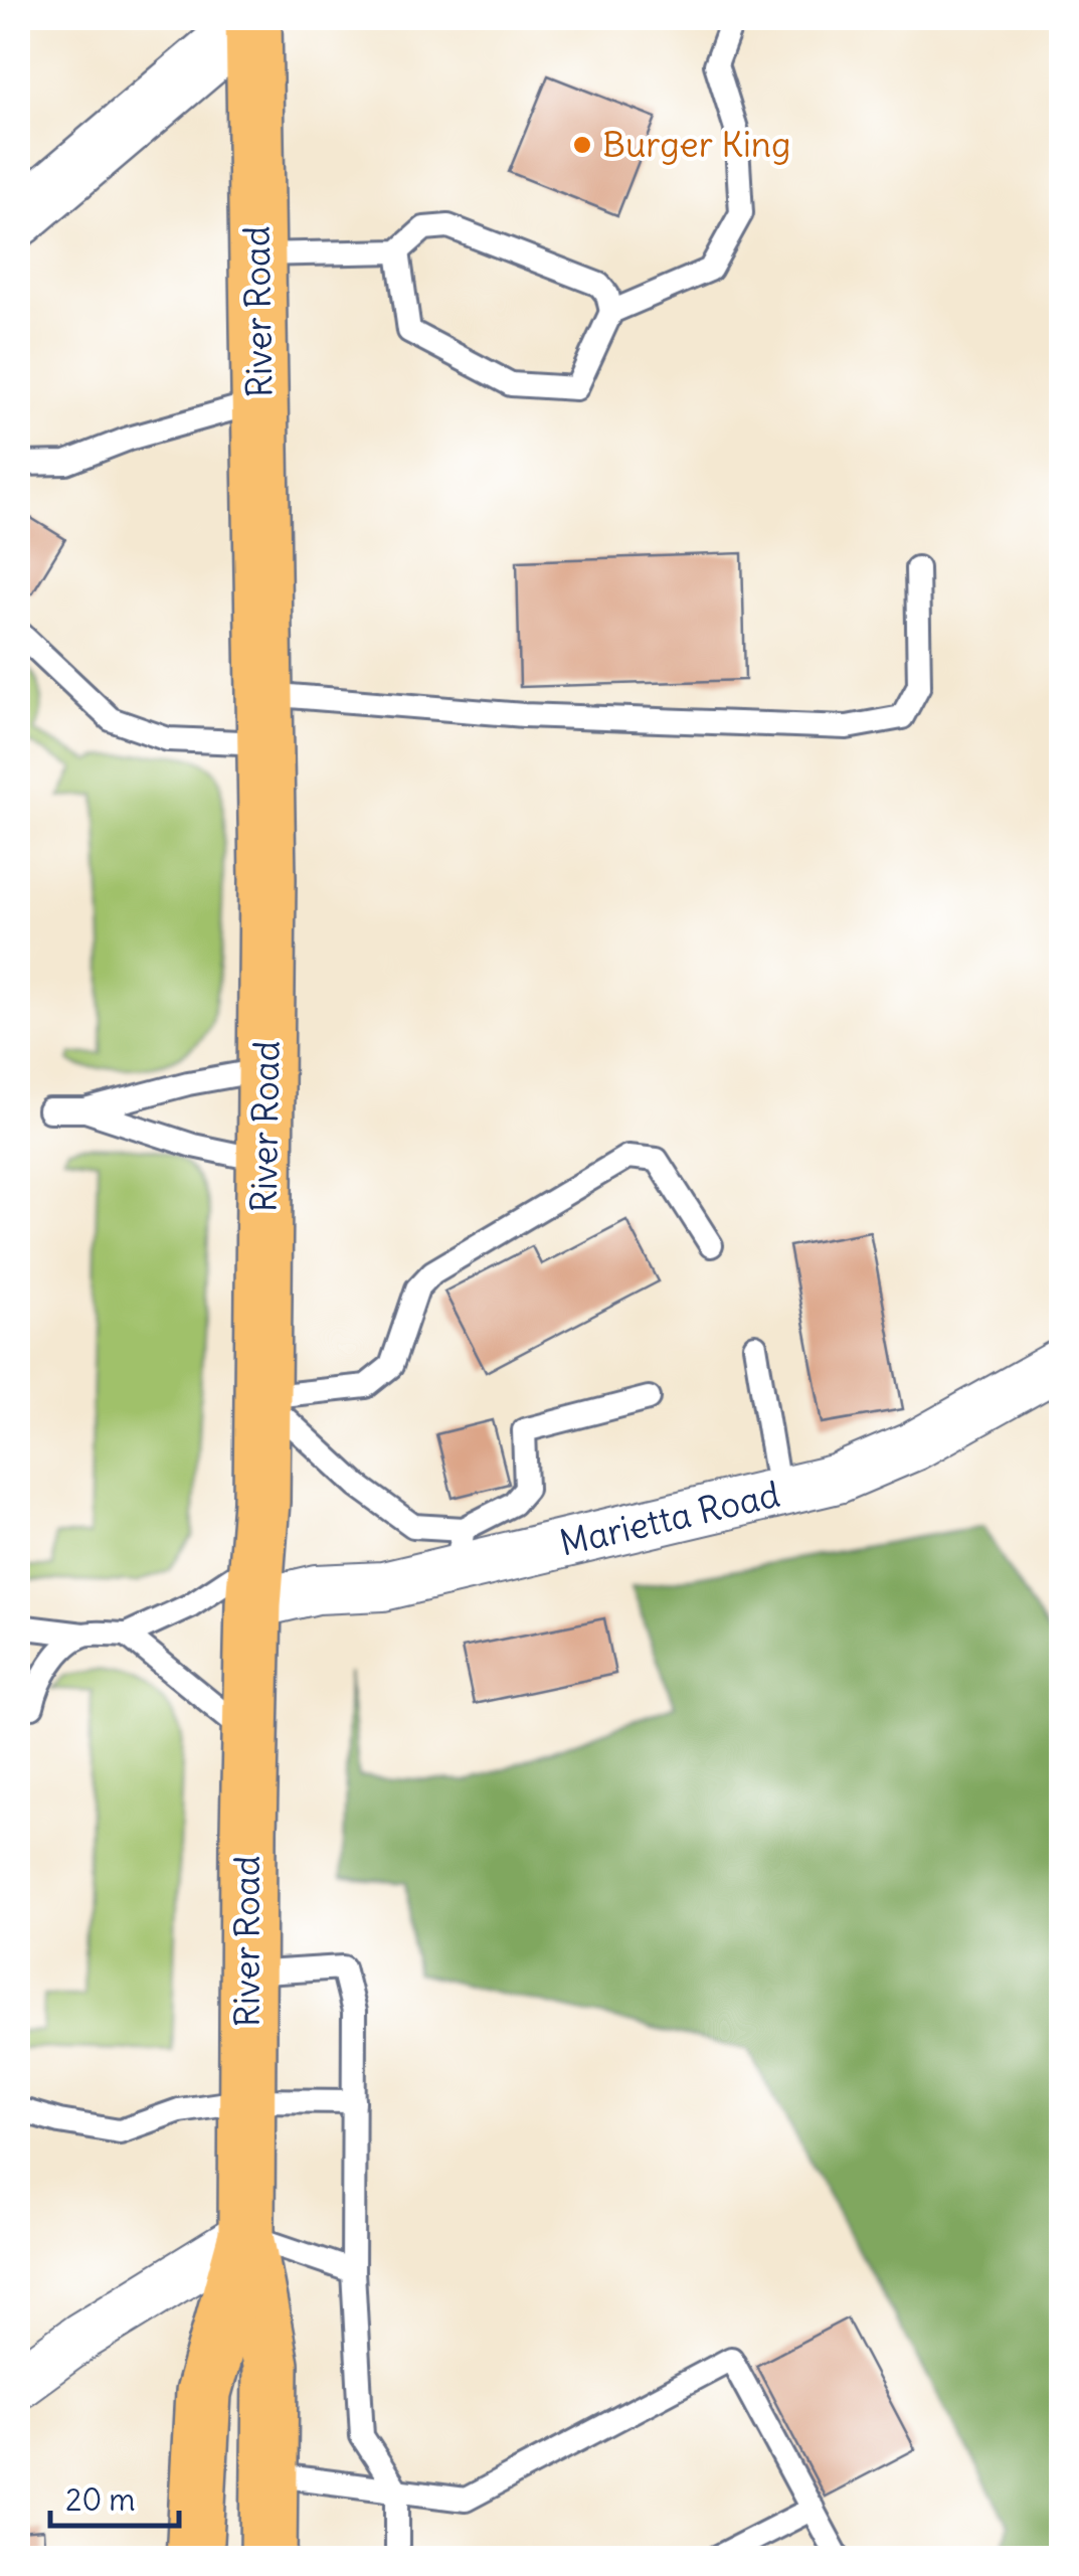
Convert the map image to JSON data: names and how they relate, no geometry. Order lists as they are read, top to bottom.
{
  "streets": {
    "highway": ["River Road"],
    "street": ["Marietta Road"]
  },
  "crossings": [
    ["River Road", "Marietta Road"]
  ],
  "places": ["Burger King"],
  "scale_bar": "20 m"
}
